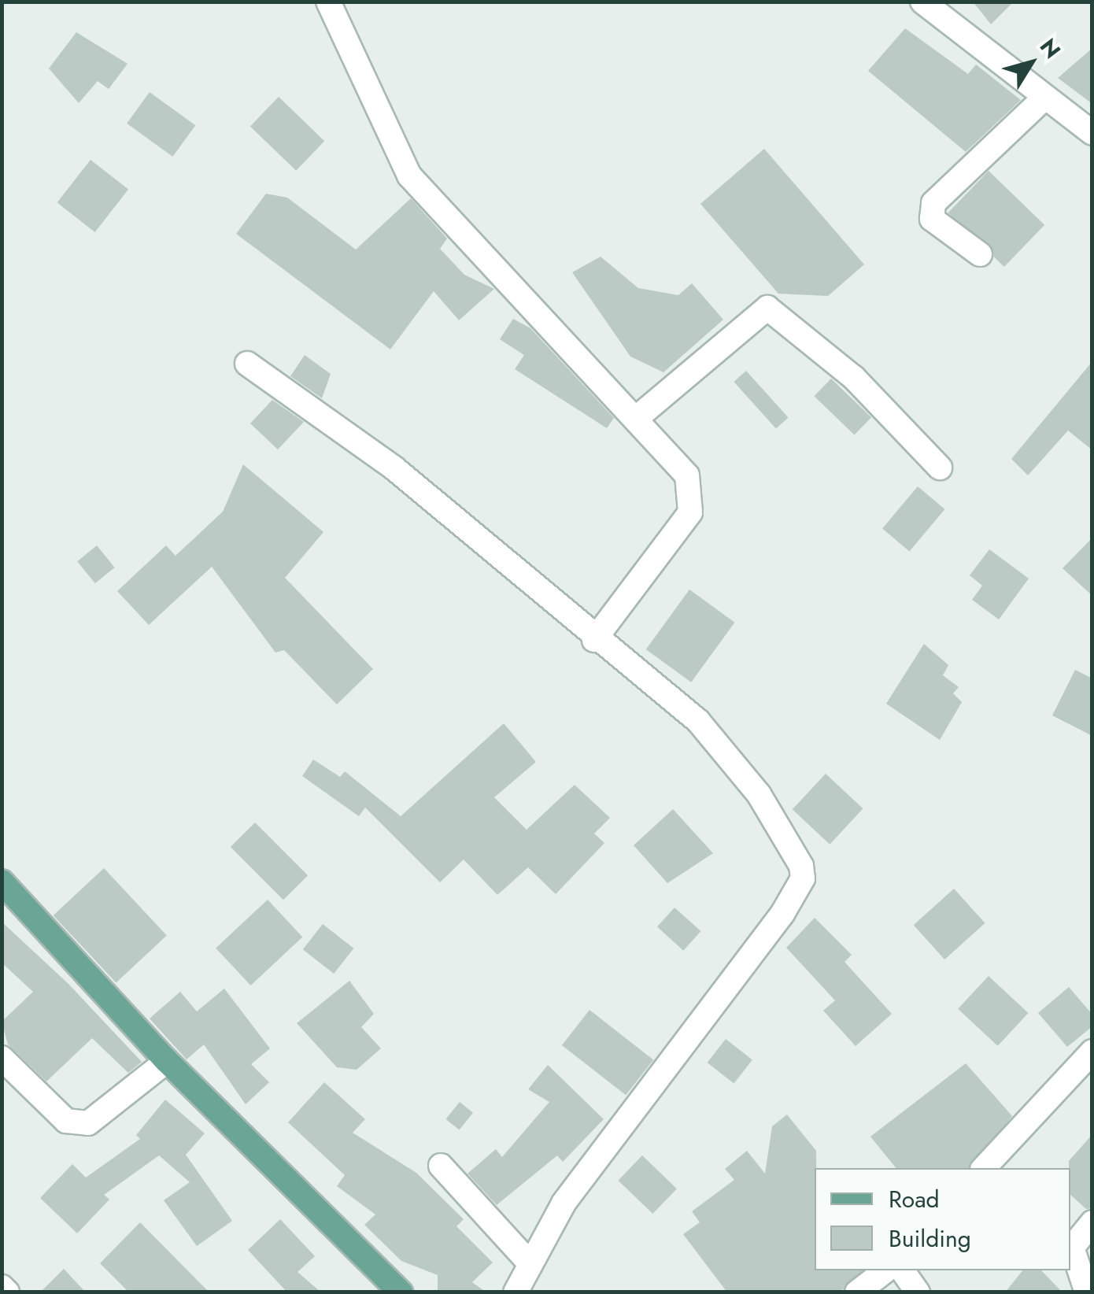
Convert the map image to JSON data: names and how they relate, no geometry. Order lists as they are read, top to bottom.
{
  "legend": ["Road", "Building"],
  "north": "top right"
}
